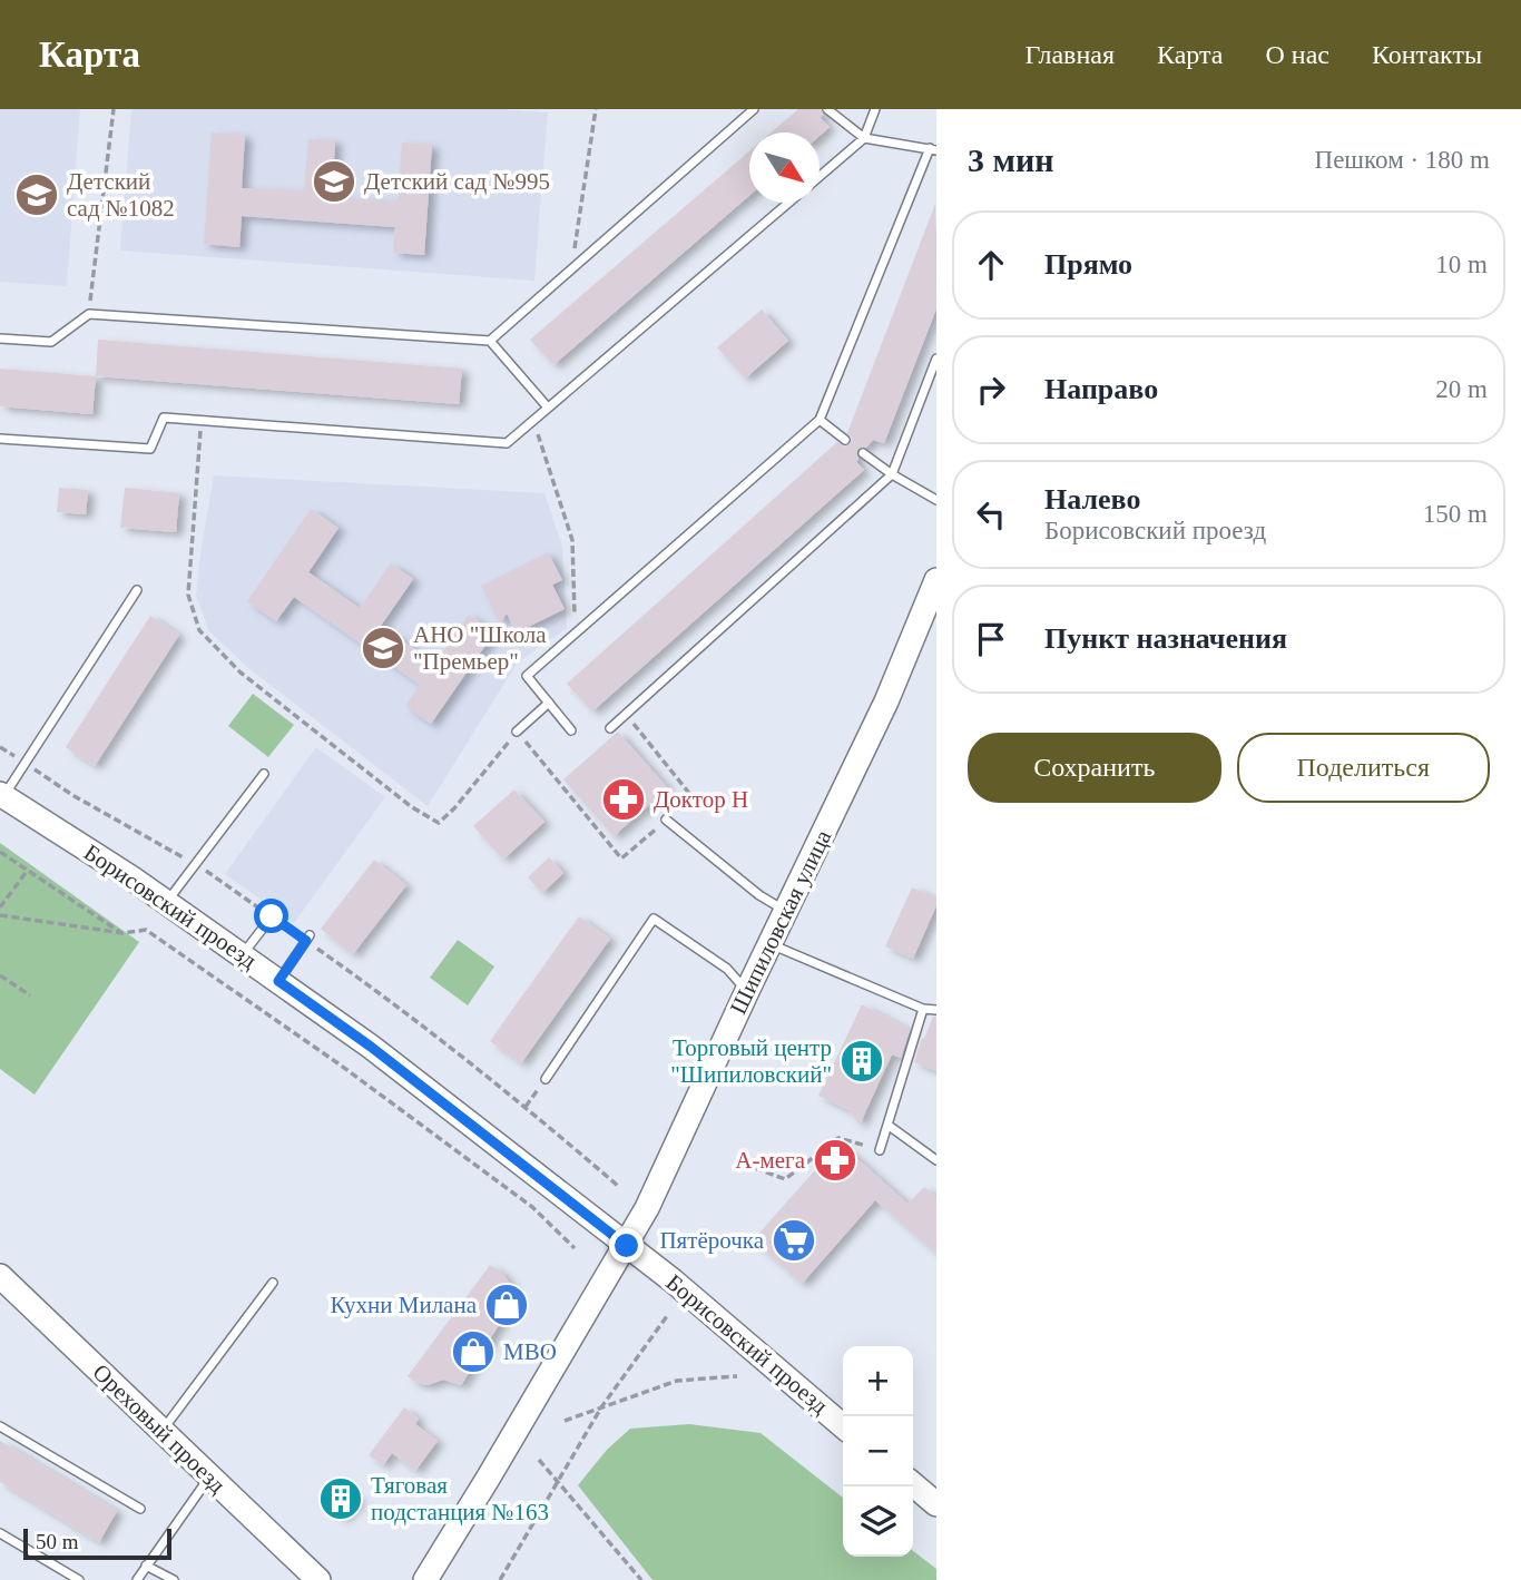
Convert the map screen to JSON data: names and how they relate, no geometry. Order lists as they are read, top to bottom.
{
  "streets": {
    "street": ["Борисовский проезд", "Шипиловская улица", "Ореховый проезд"]
  },
  "crossings": [
    ["Борисовский проезд", "Шипиловская улица"]
  ],
  "places": {
    "school or university": ["Детский сад №995", "Детский сад №1082", "АНО \"Школа \"Премьер\""],
    "pharmacy": ["Доктор Н", "А-мега"],
    "building": ["Торговый центр \"Шипиловский\"", "Тяговая подстанция №163"],
    "supermarket": ["Пятёрочка"],
    "shop": ["Кухни Милана", "МВО"]
  },
  "scale_bar": "50 m",
  "north": "bottom right",
  "page": {
    "header": "Карта",
    "nav": [
      "Главная",
      "Карта",
      "О нас",
      "Контакты"
    ],
    "heading": ["3 мин", "Пешком · 180 m"],
    "list": [
      ["Прямо", "10 m"],
      ["Направо", "20 m"],
      ["Налево", "Борисовский проезд", "150 m"],
      "Пункт назначения"
    ],
    "buttons": ["Сохранить", "Поделиться"],
    "map_buttons": ["+", "−"],
    "scale": "50 m"
  }
}
